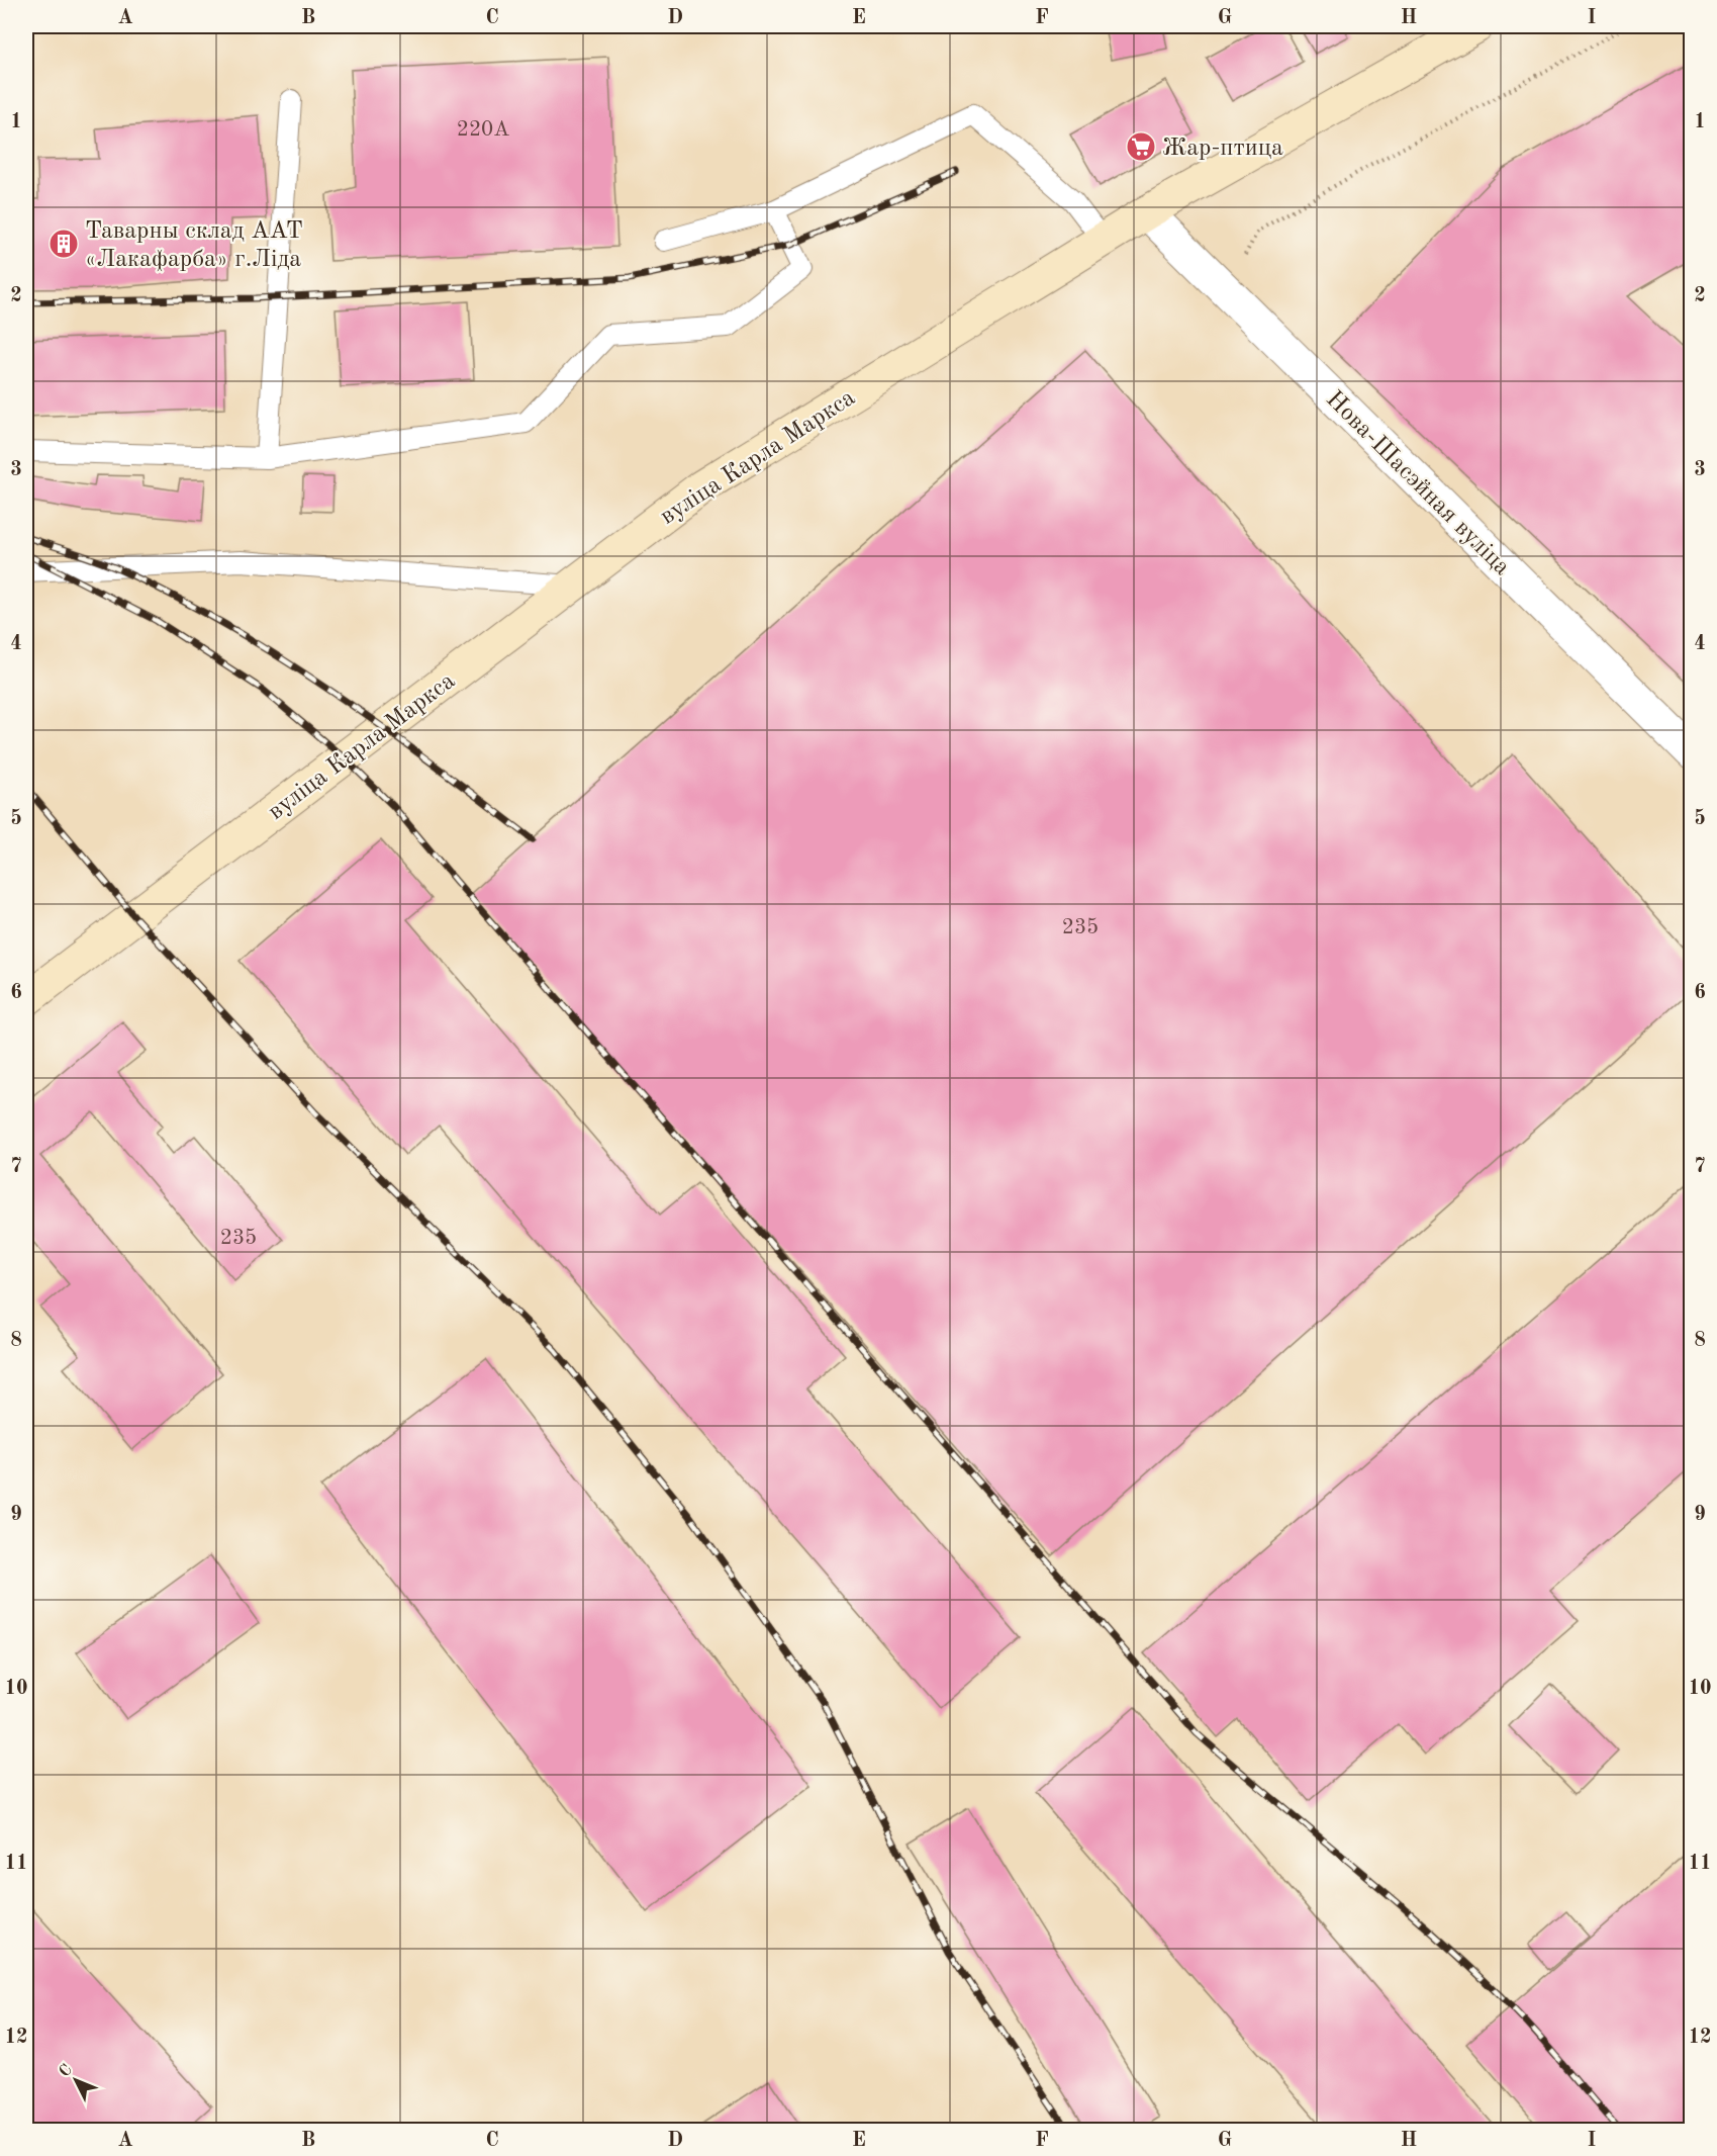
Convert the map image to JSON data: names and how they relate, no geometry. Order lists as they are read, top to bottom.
{
  "streets": {
    "main road": ["вуліца Карла Маркса"],
    "street": ["Нова-Шасэйная вуліца"]
  },
  "crossings": [
    ["вуліца Карла Маркса", "Нова-Шасэйная вуліца"]
  ],
  "places": {
    "supermarket": ["Жар-птица"],
    "building": ["Таварны склад ААТ «Лакафарба» г.Ліда"]
  },
  "house_numbers": ["220А", "235", "235"],
  "north": "top left",
  "grid": {
    "columns": [
      "A",
      "B",
      "C",
      "D",
      "E",
      "F",
      "G",
      "H",
      "I"
    ],
    "rows": [
      "1",
      "2",
      "3",
      "4",
      "5",
      "6",
      "7",
      "8",
      "9",
      "10",
      "11",
      "12"
    ]
  }
}
